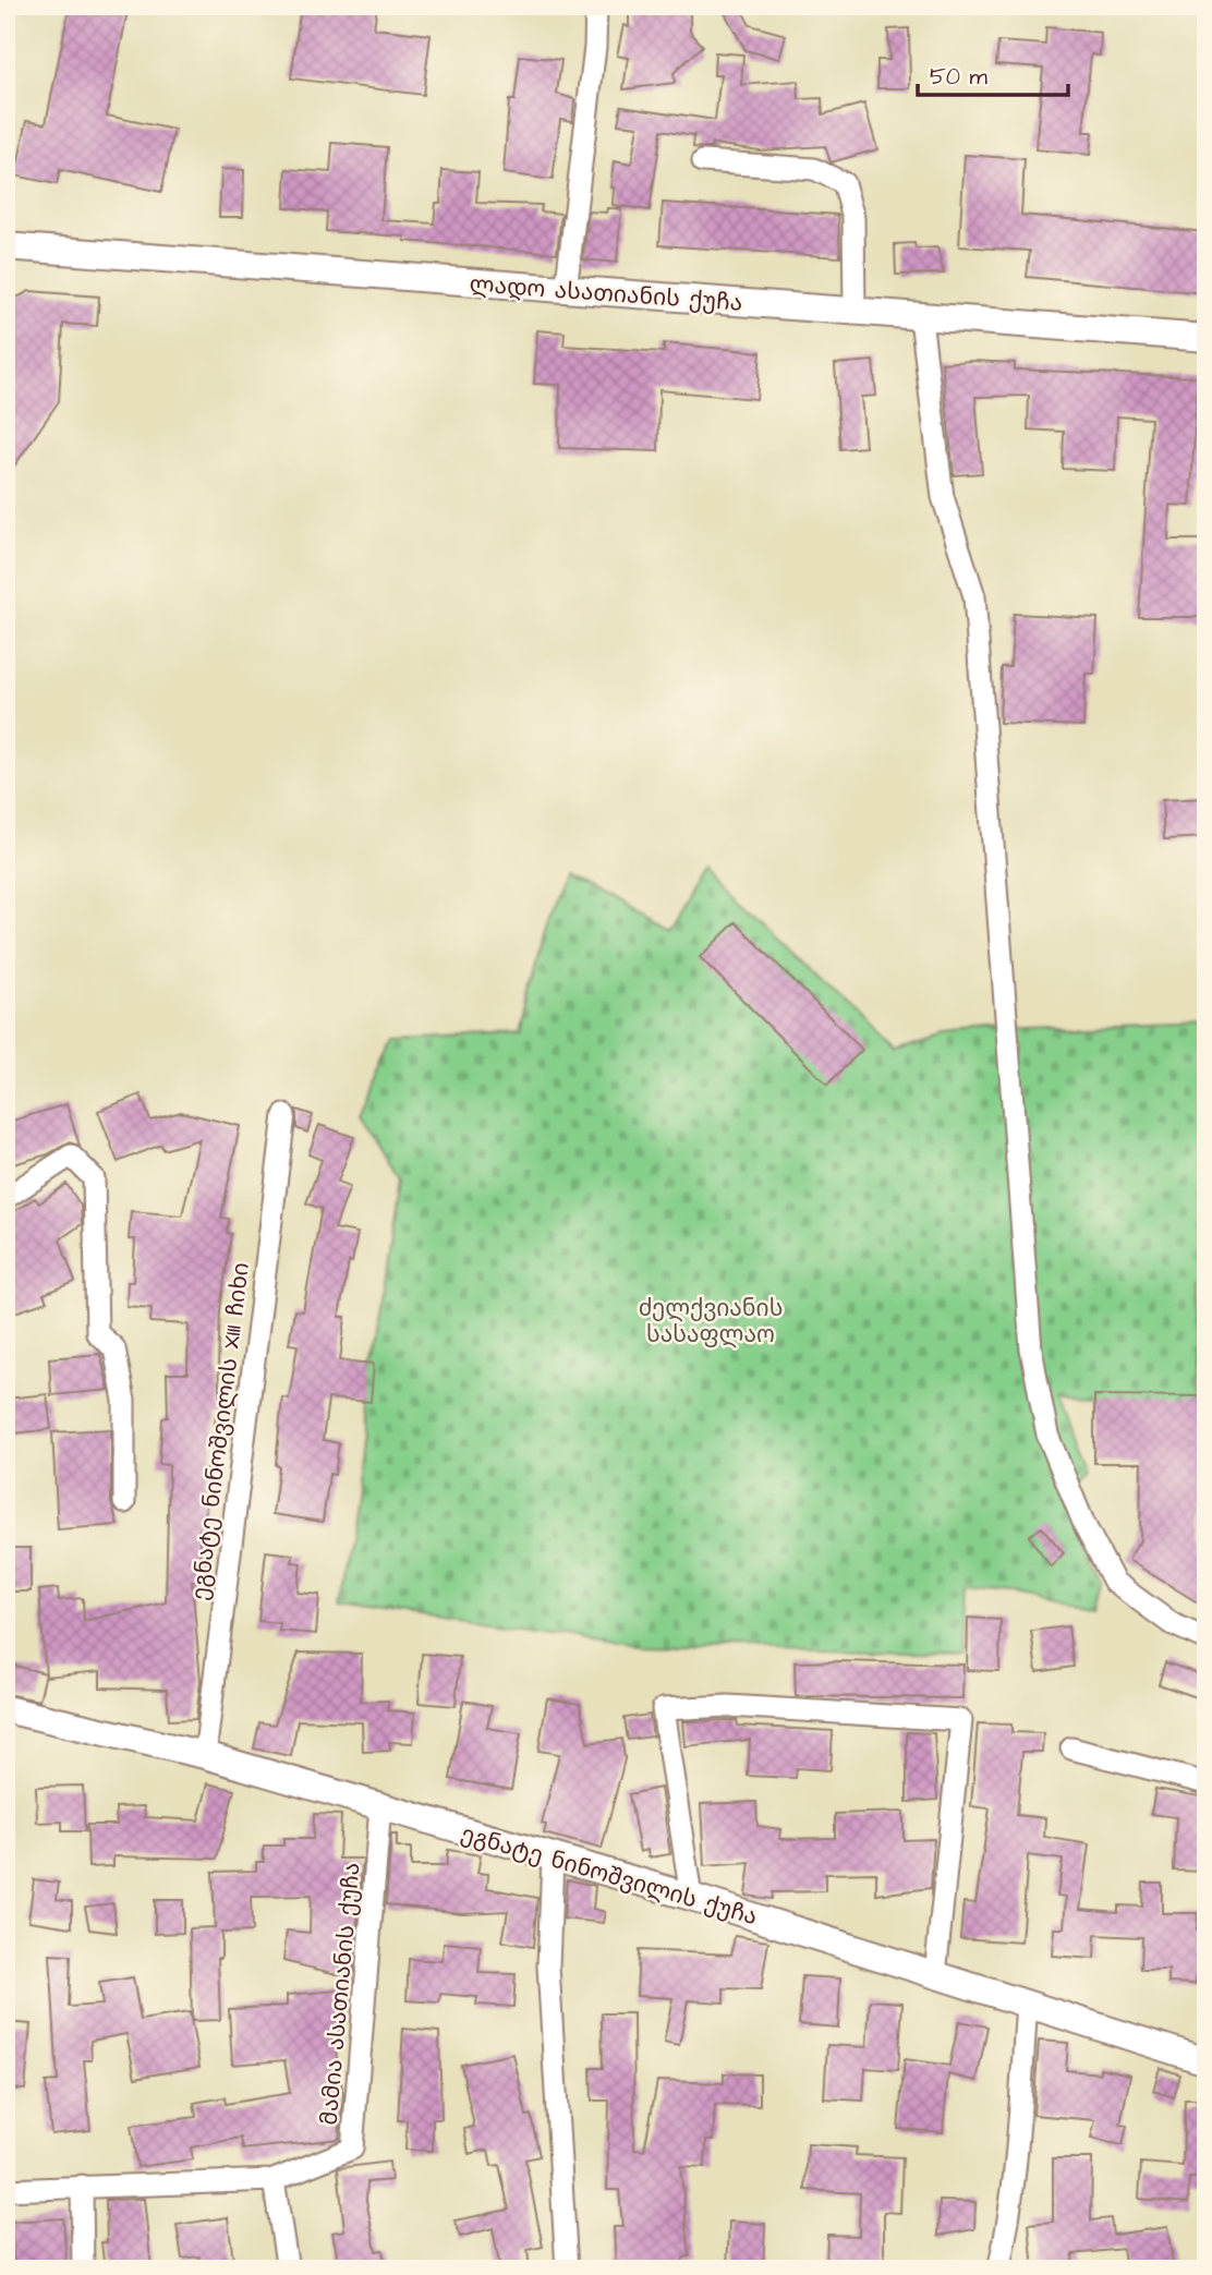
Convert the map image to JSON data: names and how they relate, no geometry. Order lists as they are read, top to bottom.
{
  "streets": {
    "main road": ["ლადო ასათიანის ქუჩა", "ეგნატე ნინოშვილის ქუჩა"],
    "street": ["ეგნატე ნინოშვილის XIII ჩიხი", "მამია ასათიანის ქუჩა"]
  },
  "crossings": [
    ["ეგნატე ნინოშვილის XIII ჩიხი", "ეგნატე ნინოშვილის ქუჩა"],
    ["ეგნატე ნინოშვილის ქუჩა", "მამია ასათიანის ქუჩა"]
  ],
  "parks": ["ძელქვიანის სასაფლაო"],
  "scale_bar": "50 m"
}
